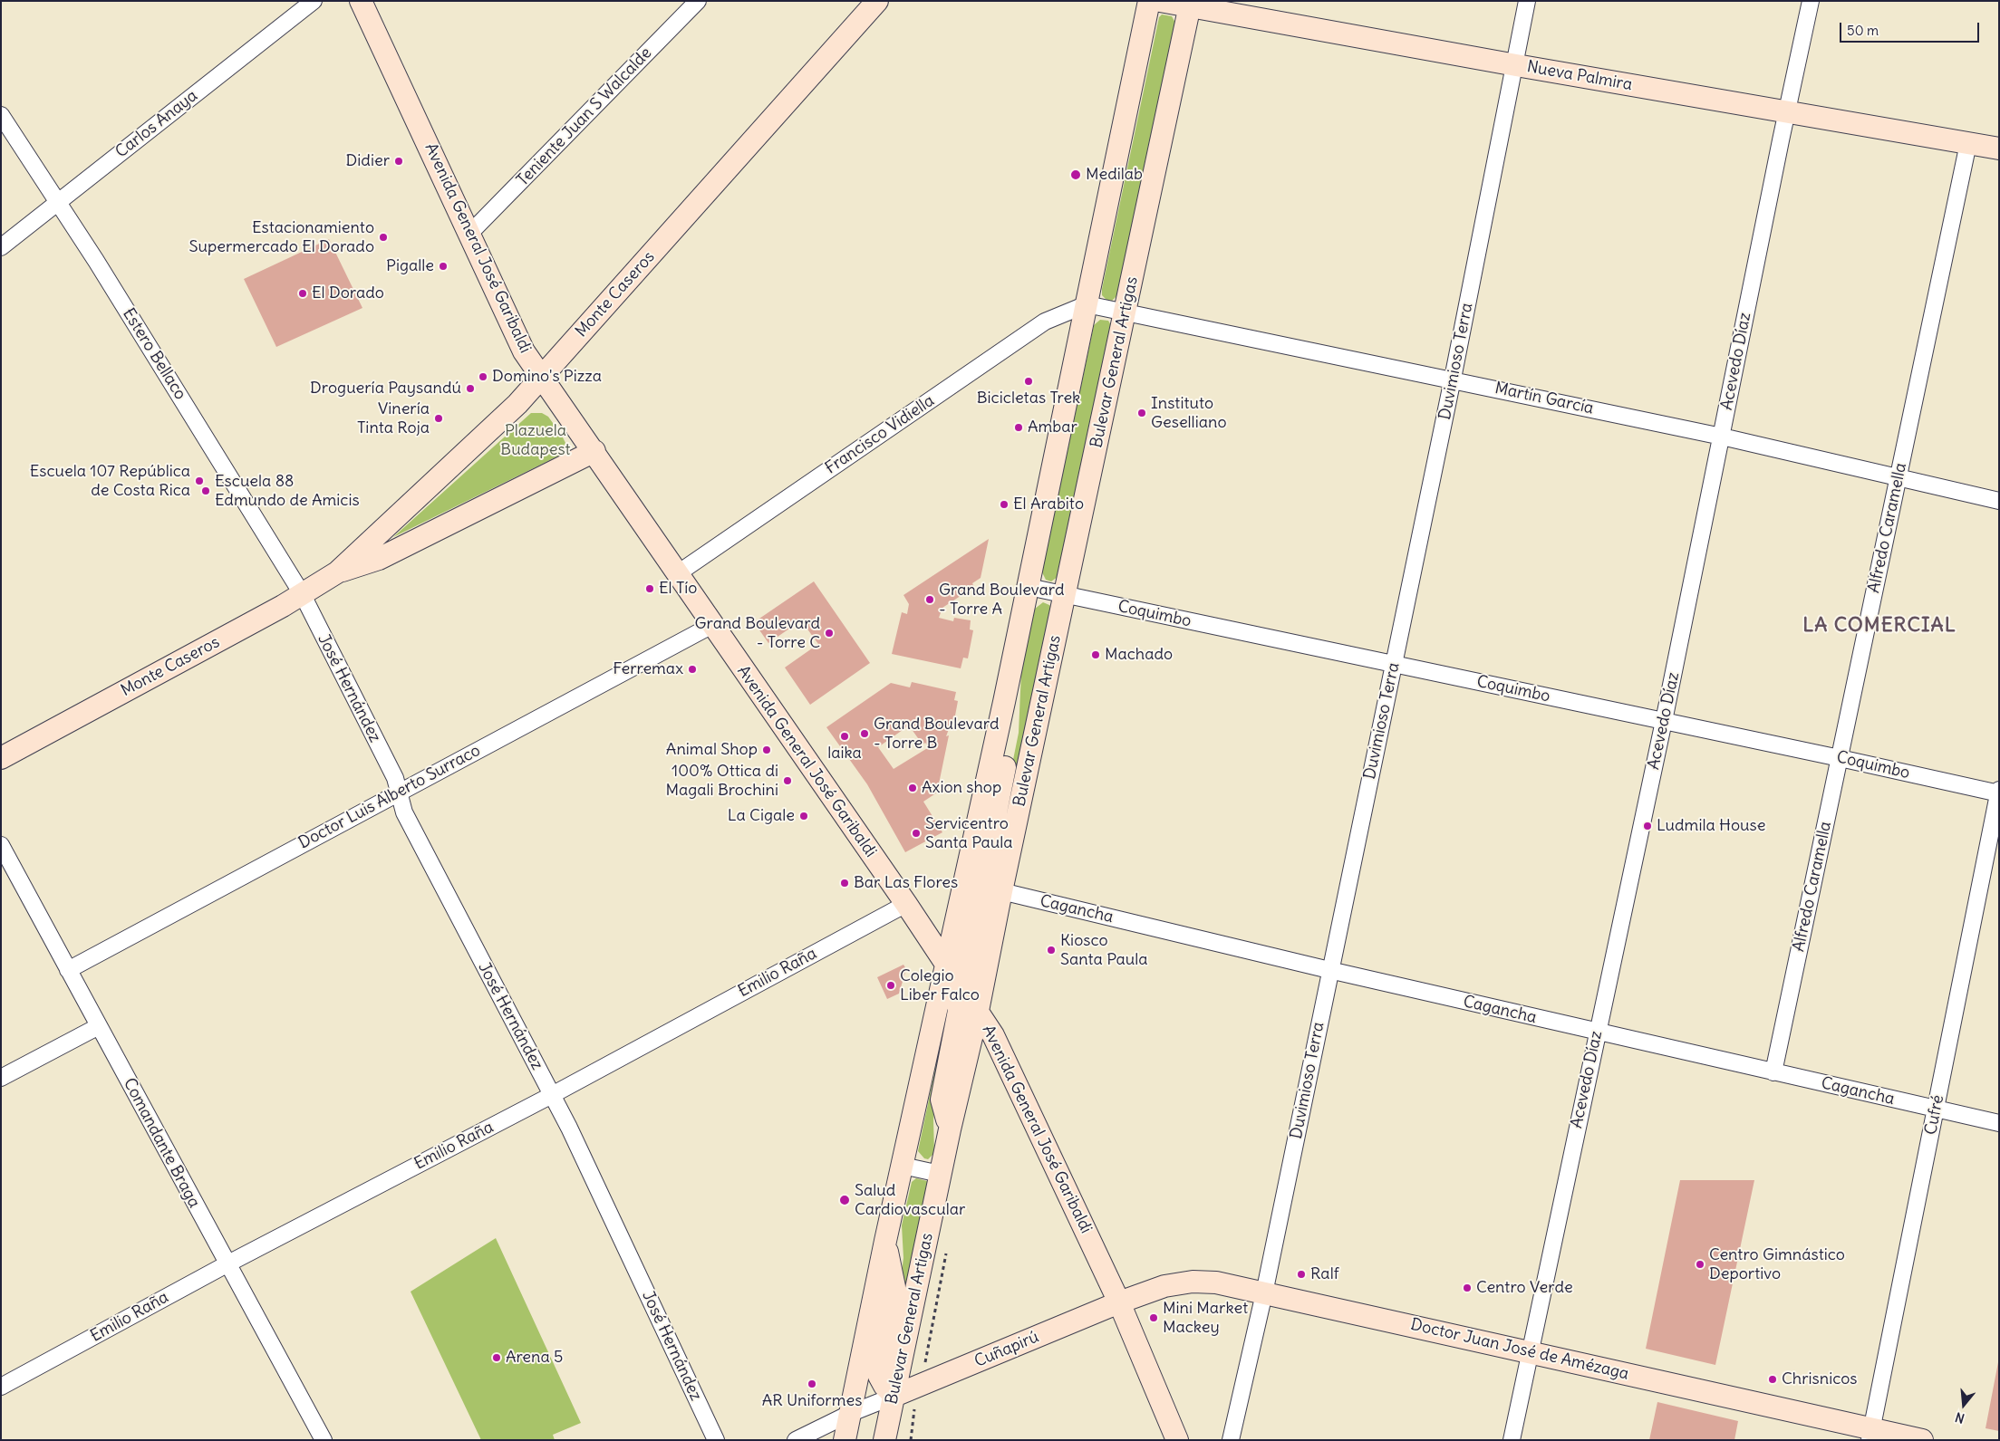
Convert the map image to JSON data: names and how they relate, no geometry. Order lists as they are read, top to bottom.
{
  "streets": {
    "street": [
      "Nueva Palmira",
      "Teniente Juan S Walcalde",
      "Carlos Anaya",
      "Avenida General José Garibaldi",
      "Monte Caseros",
      "Estero Bellaco",
      "Duvimioso Terra",
      "Acevedo Díaz",
      "Bulevar General Artigas",
      "Martín García",
      "Francisco Vidiella",
      "Alfredo Caramella",
      "Coquimbo",
      "José Hernández",
      "Doctor Luis Alberto Surraco",
      "Cagancha",
      "Emilio Raña",
      "Cufré",
      "Comandante Braga",
      "Cuñapirú",
      "Doctor Juan José de Amézaga"
    ]
  },
  "crossings": [
    ["Nueva Palmira", "Duvimioso Terra"],
    ["Nueva Palmira", "Acevedo Díaz"],
    ["Nueva Palmira", "Bulevar General Artigas"],
    ["Nueva Palmira", "Alfredo Caramella"],
    ["Teniente Juan S Walcalde", "Avenida General José Garibaldi"],
    ["Carlos Anaya", "Estero Bellaco"],
    ["Avenida General José Garibaldi", "Monte Caseros"],
    ["Avenida General José Garibaldi", "Bulevar General Artigas"],
    ["Avenida General José Garibaldi", "Francisco Vidiella"],
    ["Avenida General José Garibaldi", "Doctor Luis Alberto Surraco"],
    ["Avenida General José Garibaldi", "Emilio Raña"],
    ["Avenida General José Garibaldi", "Cuñapirú"],
    ["Avenida General José Garibaldi", "Doctor Juan José de Amézaga"],
    ["Monte Caseros", "Estero Bellaco"],
    ["Monte Caseros", "José Hernández"],
    ["Estero Bellaco", "José Hernández"],
    ["Duvimioso Terra", "Martín García"],
    ["Duvimioso Terra", "Coquimbo"],
    ["Duvimioso Terra", "Cagancha"],
    ["Duvimioso Terra", "Doctor Juan José de Amézaga"],
    ["Acevedo Díaz", "Martín García"],
    ["Acevedo Díaz", "Coquimbo"],
    ["Acevedo Díaz", "Cagancha"],
    ["Acevedo Díaz", "Doctor Juan José de Amézaga"],
    ["Bulevar General Artigas", "Martín García"],
    ["Bulevar General Artigas", "Coquimbo"],
    ["Bulevar General Artigas", "Cagancha"],
    ["Bulevar General Artigas", "Cuñapirú"],
    ["Martín García", "Francisco Vidiella"],
    ["Martín García", "Alfredo Caramella"],
    ["Alfredo Caramella", "Coquimbo"],
    ["Alfredo Caramella", "Cagancha"],
    ["Coquimbo", "Cufré"],
    ["José Hernández", "Doctor Luis Alberto Surraco"],
    ["José Hernández", "Emilio Raña"],
    ["Doctor Luis Alberto Surraco", "Comandante Braga"],
    ["Cagancha", "Cufré"],
    ["Emilio Raña", "Comandante Braga"],
    ["Cufré", "Doctor Juan José de Amézaga"],
    ["Cuñapirú", "Doctor Juan José de Amézaga"]
  ],
  "districts": ["LA COMERCIAL"],
  "parks": ["Plazuela Budapest"],
  "places": [
    "Didier",
    "Medilab",
    "Estacionamiento Supermercado El Dorado",
    "Pigalle",
    "El Dorado",
    "Domino's Pizza",
    "Bicicletas Trek",
    "Droguería Paysandú",
    "Instituto Geselliano",
    "Vinería Tinta Roja",
    "Ambar",
    "Escuela 107 República de Costa Rica",
    "Escuela 88 Edmundo de Amicis",
    "El Arabito",
    "El Tío",
    "Grand Boulevard - Torre A",
    "Grand Boulevard - Torre C",
    "Machado",
    "Ferremax",
    "Grand Boulevard - Torre B",
    "laika",
    "Animal Shop",
    "100% Ottica di Magali Brochini",
    "Axion shop",
    "La Cigale",
    "Ludmila House",
    "Servicentro Santa Paula",
    "Bar Las Flores",
    "Kiosco Santa Paula",
    "Colegio Liber Falco",
    "Salud Cardiovascular",
    "Centro Gimnástico Deportivo",
    "Ralf",
    "Centro Verde",
    "Mini Market Mackey",
    "Arena 5",
    "Chrisnicos",
    "AR Uniformes"
  ],
  "scale_bar": "50 m",
  "north": "bottom"
}
